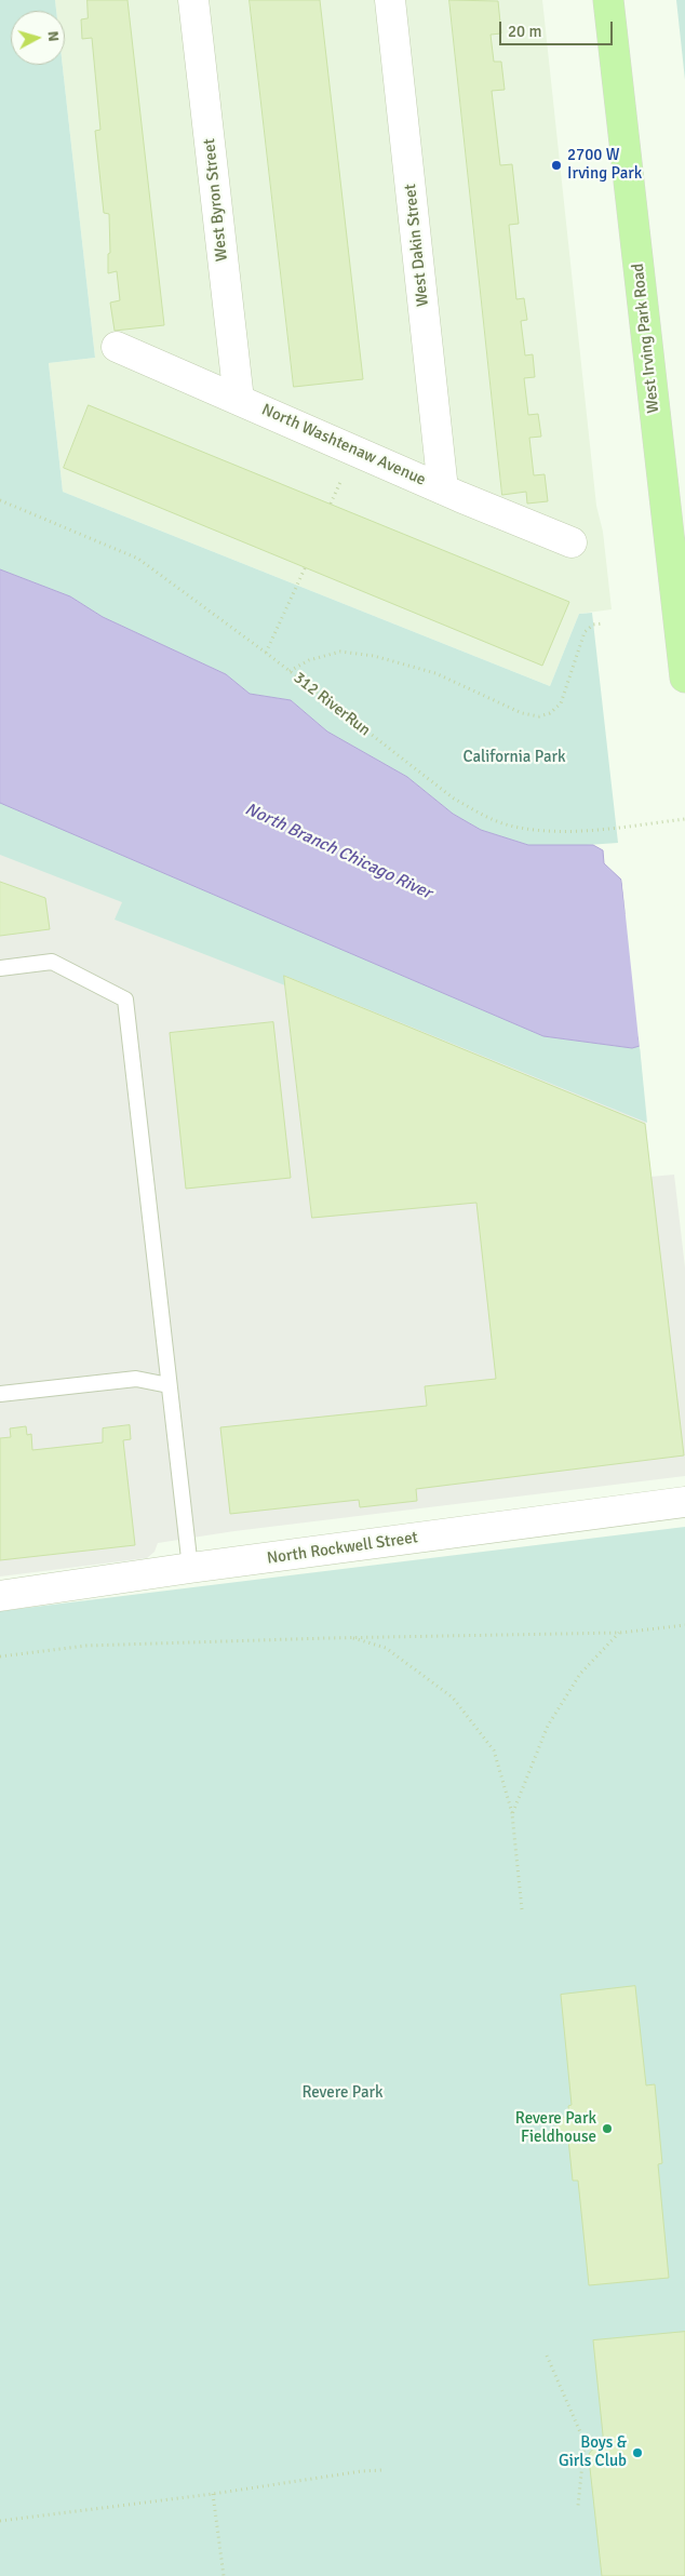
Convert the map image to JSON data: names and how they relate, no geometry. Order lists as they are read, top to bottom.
{
  "streets": {
    "main road": ["West Irving Park Road"],
    "street": [
      "West Byron Street",
      "West Dakin Street",
      "North Washtenaw Avenue",
      "North Rockwell Street"
    ],
    "path": ["312 RiverRun"]
  },
  "crossings": [
    ["West Byron Street", "North Washtenaw Avenue"],
    ["West Dakin Street", "North Washtenaw Avenue"]
  ],
  "water": ["North Branch Chicago River"],
  "parks": ["California Park", "Revere Park"],
  "places": ["2700 W Irving Park", "Revere Park Fieldhouse", "Boys & Girls Club"],
  "scale_bar": "20 m",
  "north": "right"
}
